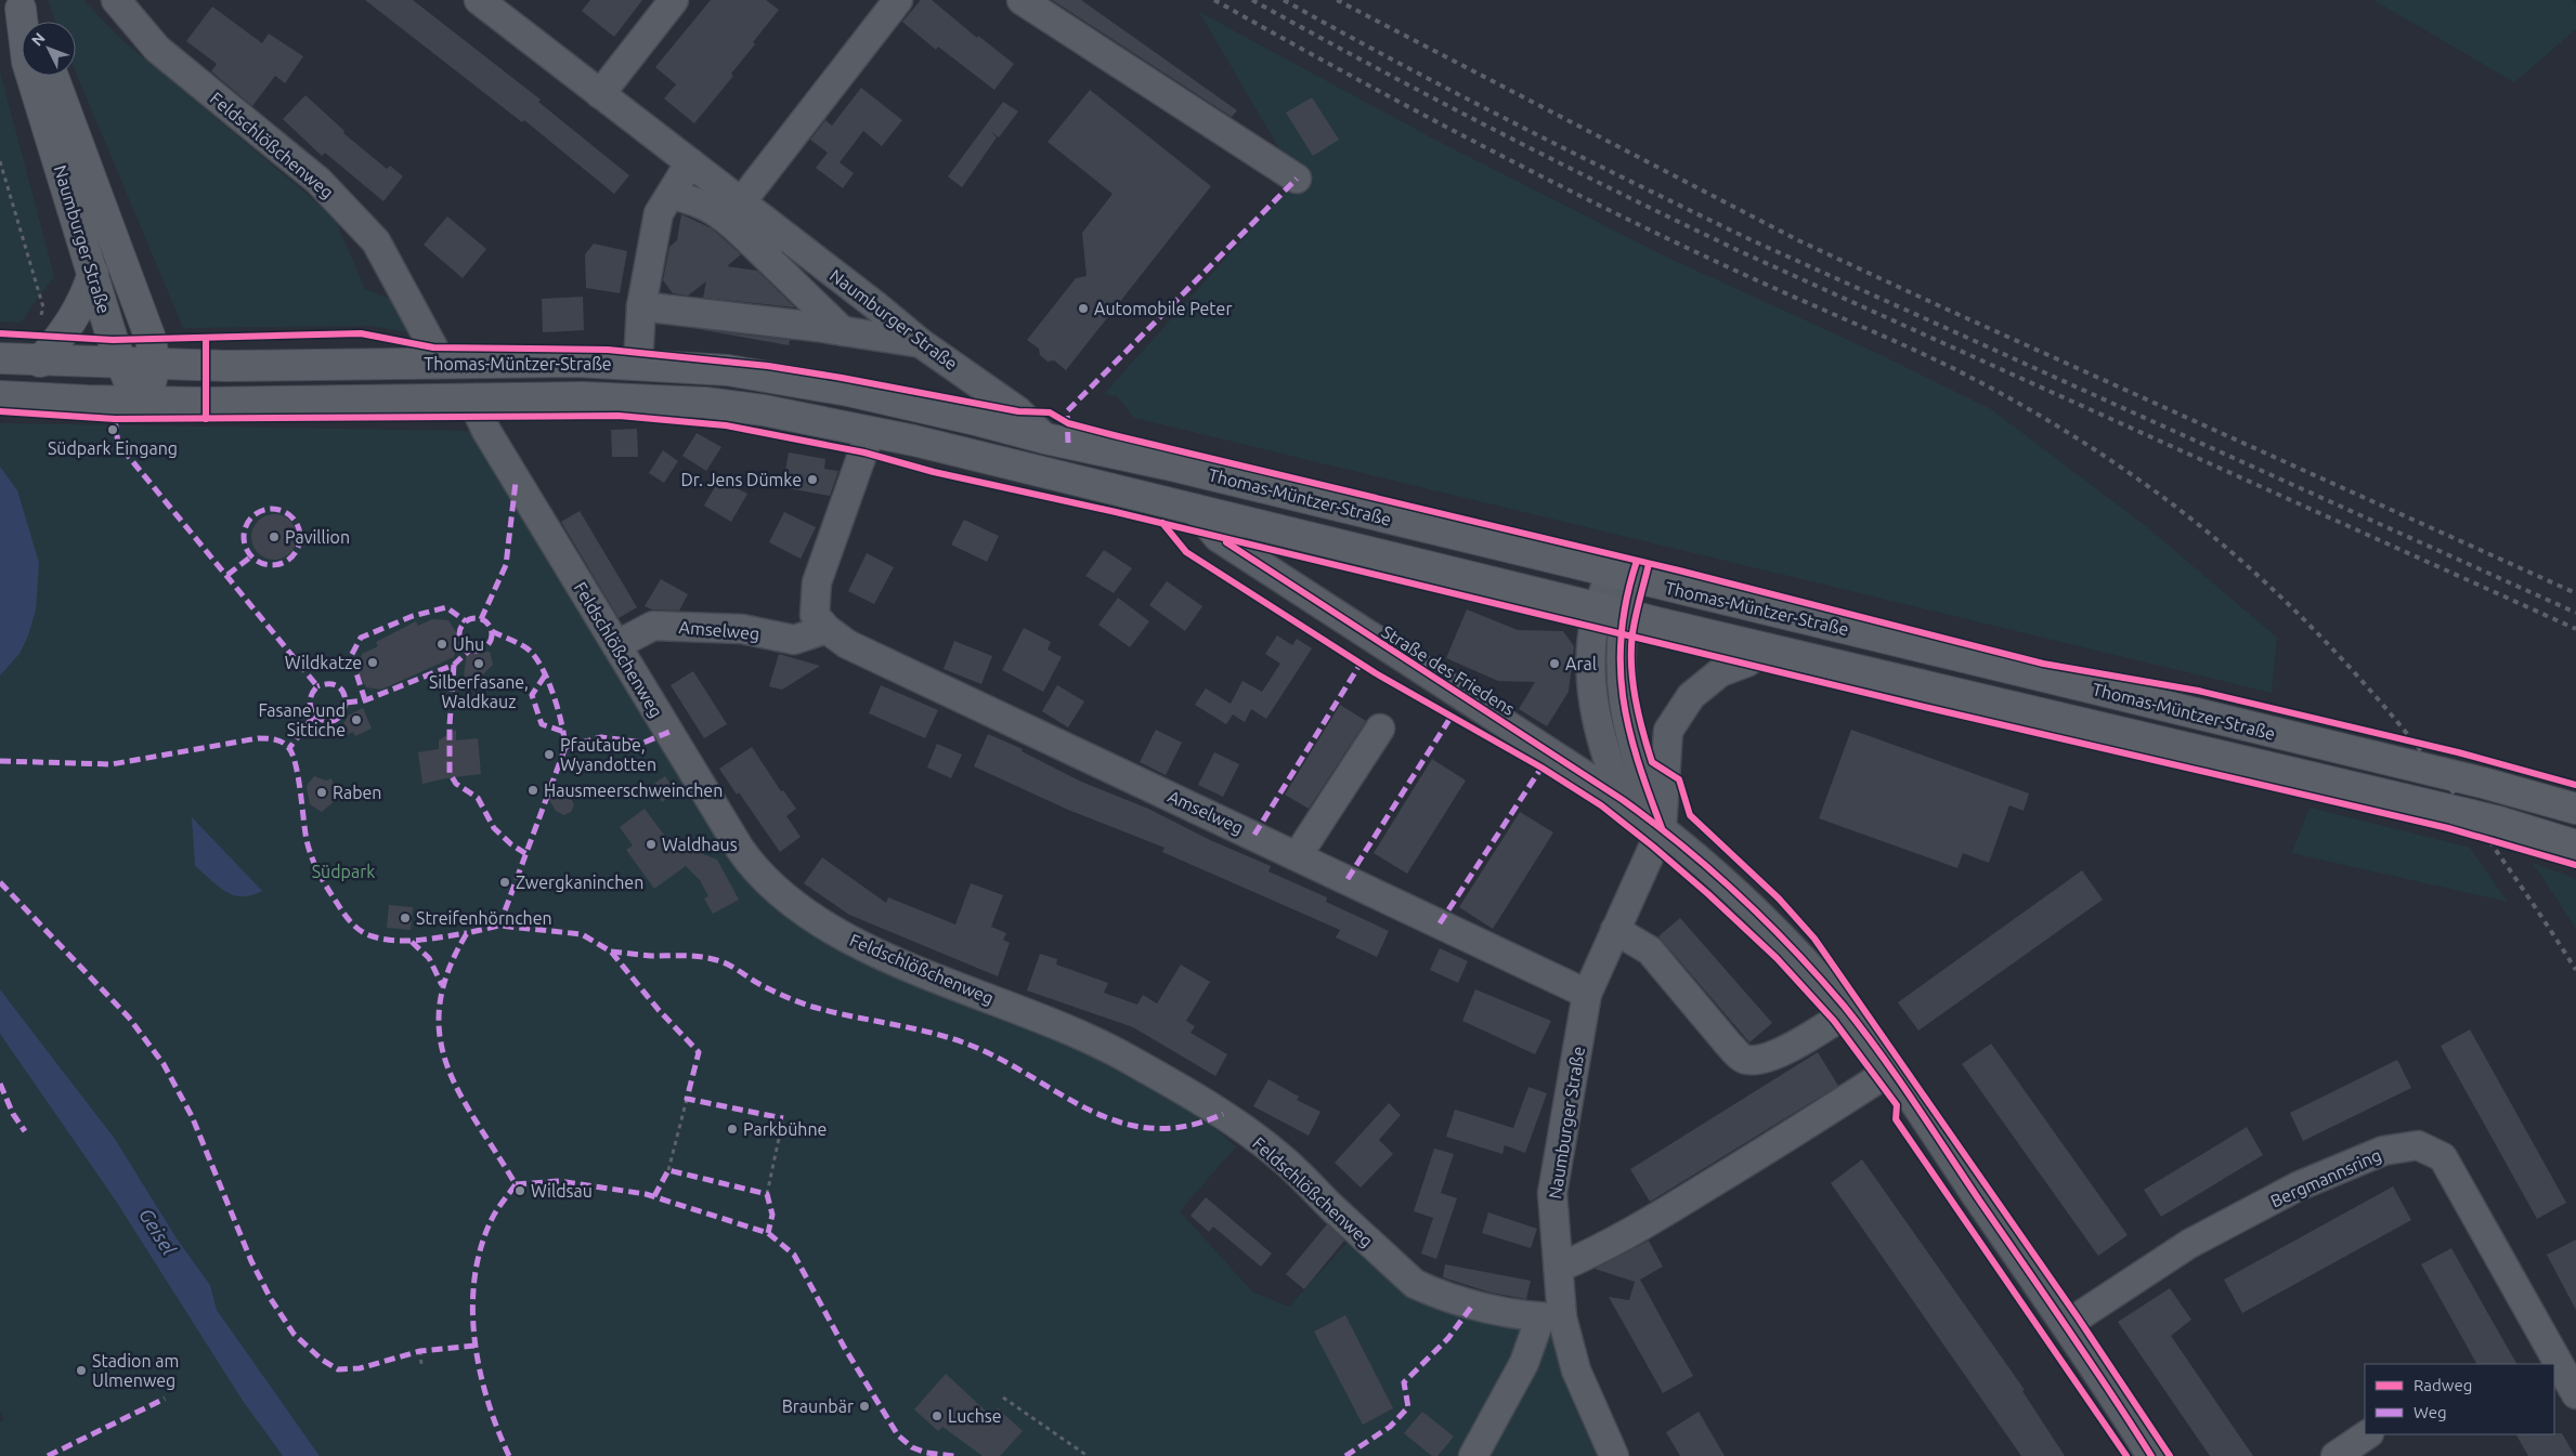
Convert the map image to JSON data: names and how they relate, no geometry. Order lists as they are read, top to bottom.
{
  "streets": {
    "main road": ["Naumburger Straße", "Thomas-Müntzer-Straße"],
    "street": [
      "Feldschlößchenweg",
      "Amselweg",
      "Straße des Friedens",
      "Bergmannsring"
    ]
  },
  "crossings": [
    ["Feldschlößchenweg", "Naumburger Straße"],
    ["Feldschlößchenweg", "Thomas-Müntzer-Straße"],
    ["Feldschlößchenweg", "Amselweg"],
    ["Naumburger Straße", "Thomas-Müntzer-Straße"],
    ["Naumburger Straße", "Amselweg"],
    ["Naumburger Straße", "Straße des Friedens"],
    ["Thomas-Müntzer-Straße", "Amselweg"],
    ["Thomas-Müntzer-Straße", "Straße des Friedens"],
    ["Straße des Friedens", "Bergmannsring"]
  ],
  "water": ["Geisel"],
  "parks": ["Südpark"],
  "places": [
    "Automobile Peter",
    "Südpark Eingang",
    "Dr. Jens Dümke",
    "Pavillion",
    "Uhu",
    "Wildkatze",
    "Silberfasane, Waldkauz",
    "Aral",
    "Fasane und Sittiche",
    "Pfautaube, Wyandotten",
    "Hausmeerschweinchen",
    "Raben",
    "Waldhaus",
    "Zwergkaninchen",
    "Streifenhörnchen",
    "Parkbühne",
    "Wildsau",
    "Stadion am Ulmenweg",
    "Braunbär",
    "Luchse"
  ],
  "legend": ["Radweg", "Weg"],
  "north": "top left"
}
